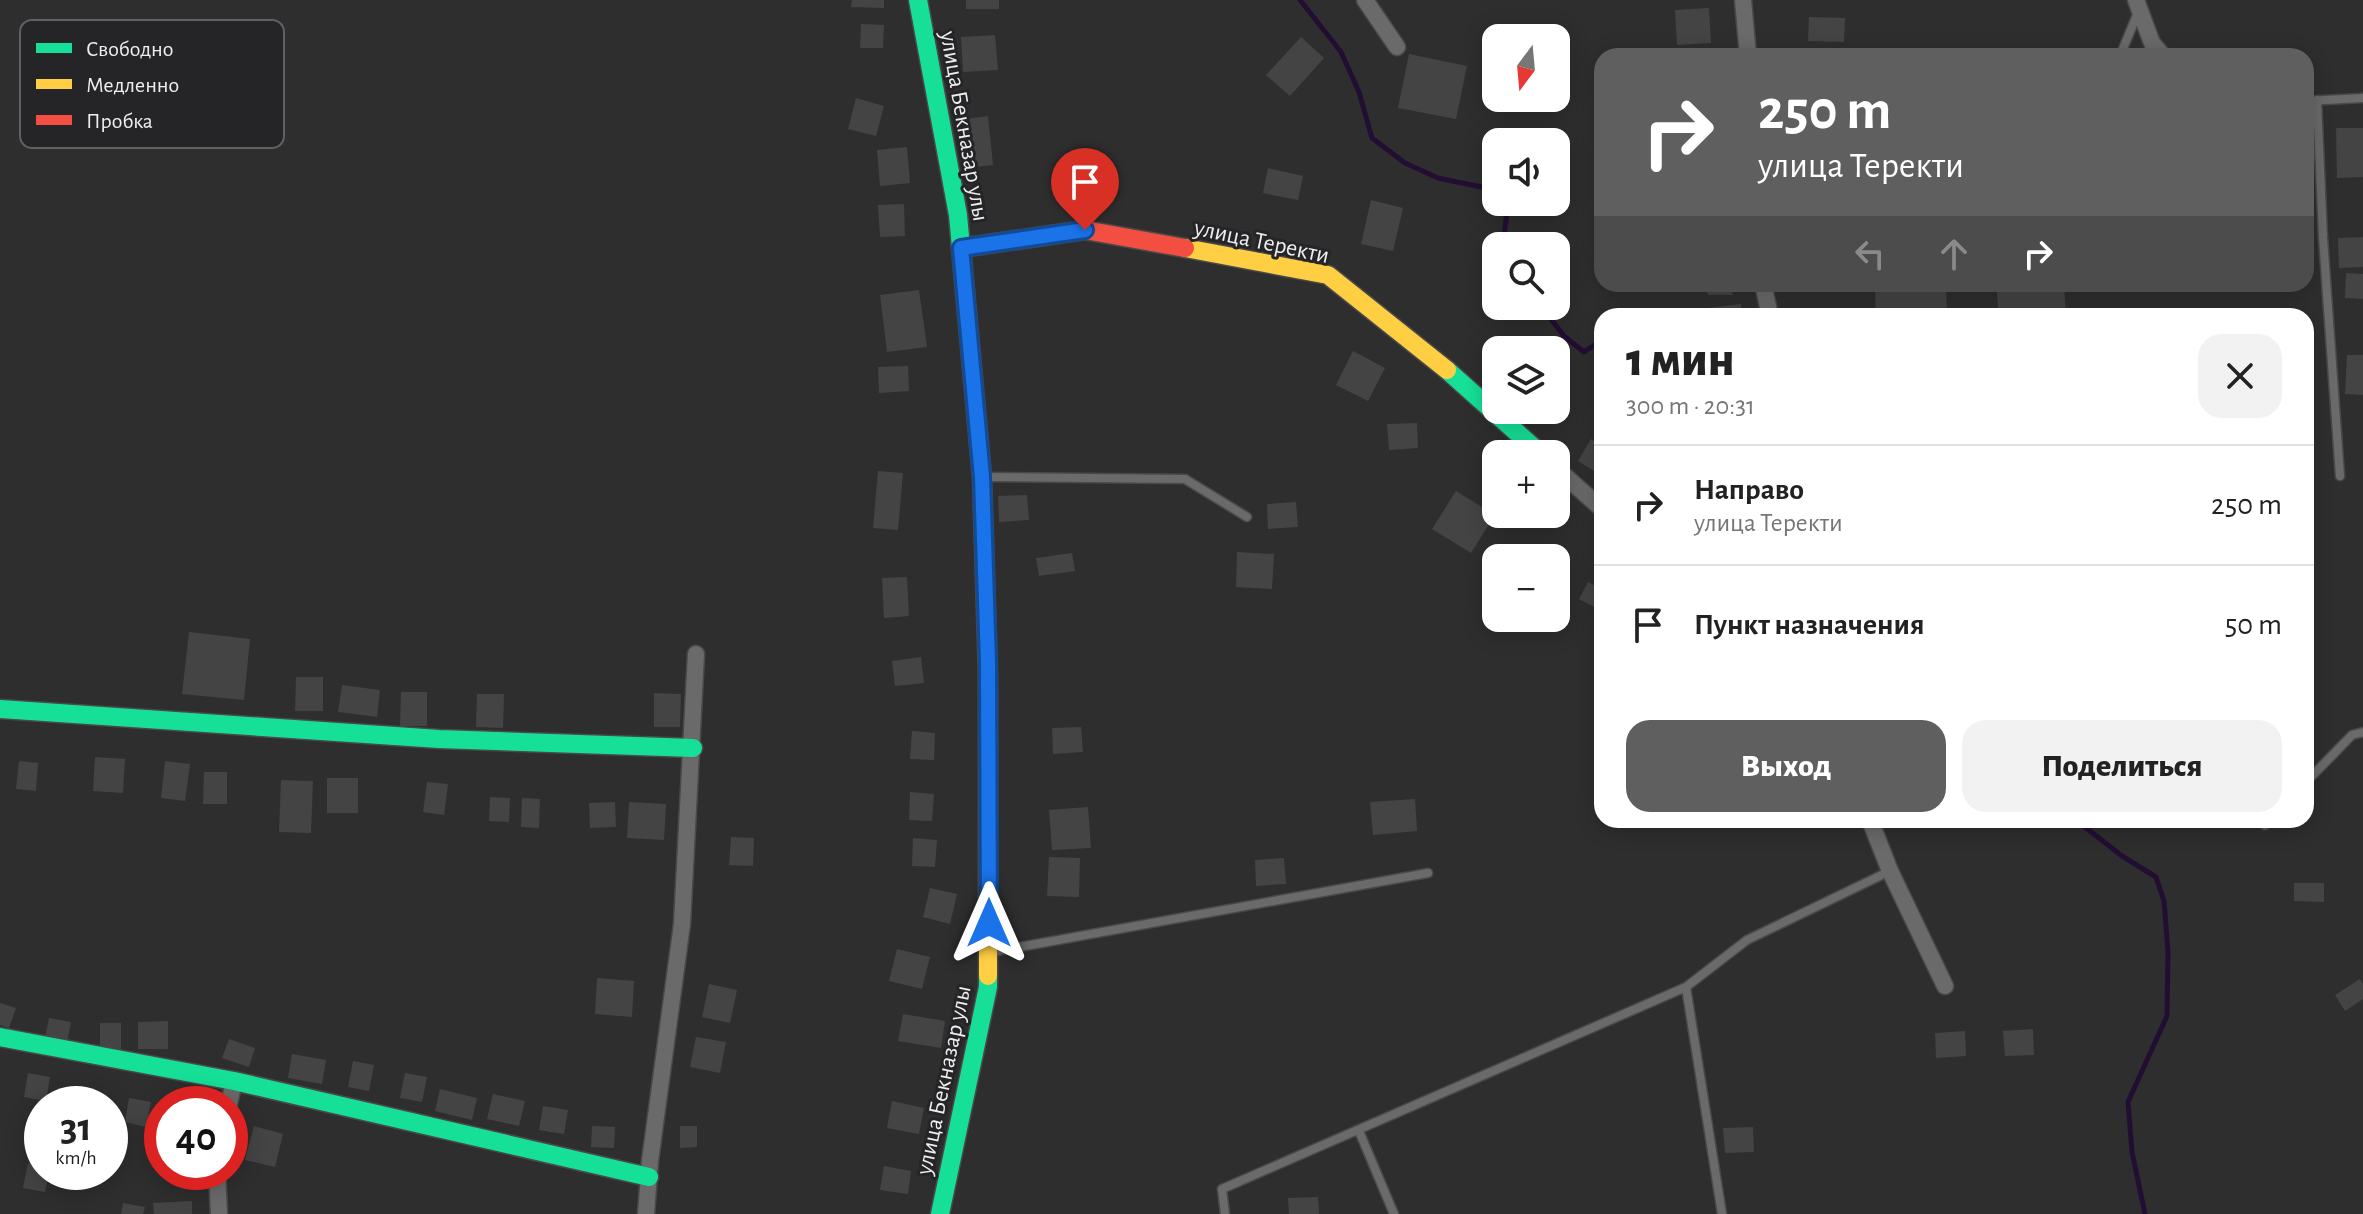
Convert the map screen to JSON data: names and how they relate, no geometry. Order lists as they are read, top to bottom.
{
  "streets": {
    "street": ["улица Бекназар улы", "улица Теректи"]
  },
  "crossings": [
    ["улица Бекназар улы", "улица Теректи"]
  ],
  "legend": ["Свободно", "Медленно", "Пробка"],
  "north": "bottom",
  "page": {
    "map_buttons": ["+", "−"],
    "turn": ["250 m", "улица Теректи"],
    "heading": ["1 мин", "300 m · 20:31"],
    "list": [
      {
        "name": "Направо",
        "note": "улица Теректи",
        "value": "250 m"
      },
      {
        "name": "Пункт назначения",
        "value": "50 m"
      }
    ],
    "buttons": ["Выход", "Поделиться"],
    "speed": "31 km/h",
    "limit": "40"
  }
}
